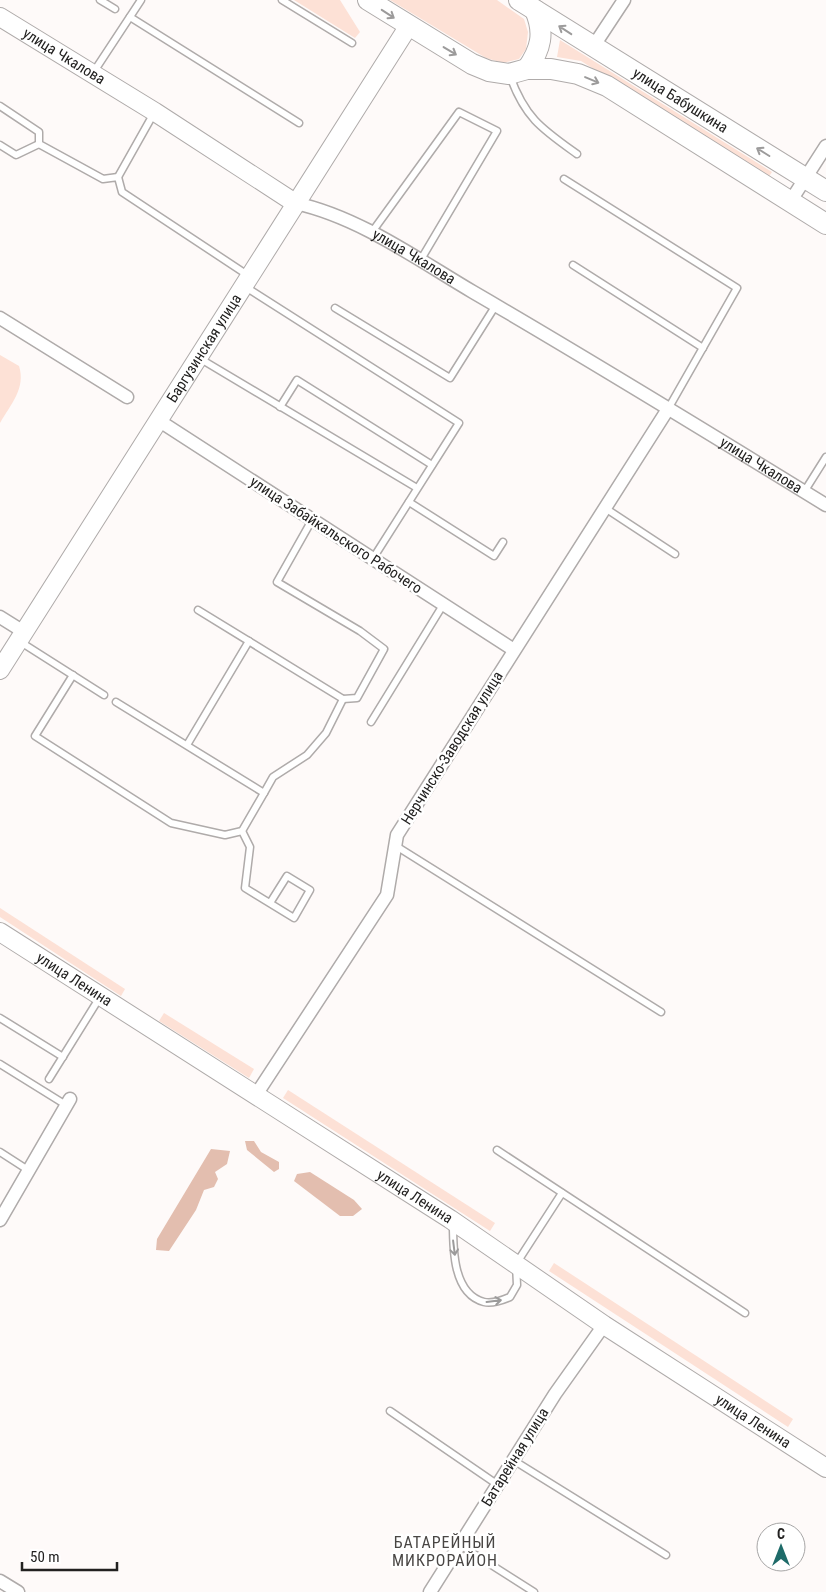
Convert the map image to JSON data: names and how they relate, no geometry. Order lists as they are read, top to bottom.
{
  "streets": {
    "main road": [
      "улица Чкалова",
      "улица Бабушкина",
      "Баргузинская улица",
      "улица Ленина"
    ],
    "street": ["улица Забайкальского Рабочего", "Нерчинско-Заводская улица", "Батарейная улица"]
  },
  "crossings": [
    ["улица Чкалова", "Баргузинская улица"],
    ["улица Чкалова", "Нерчинско-Заводская улица"],
    ["улица Бабушкина", "Баргузинская улица"],
    ["Баргузинская улица", "улица Забайкальского Рабочего"],
    ["улица Забайкальского Рабочего", "Нерчинско-Заводская улица"],
    ["Нерчинско-Заводская улица", "улица Ленина"],
    ["улица Ленина", "Батарейная улица"]
  ],
  "districts": ["БАТАРЕЙНЫЙ МИКРОРАЙОН"],
  "scale_bar": "50 m",
  "north": "top"
}
